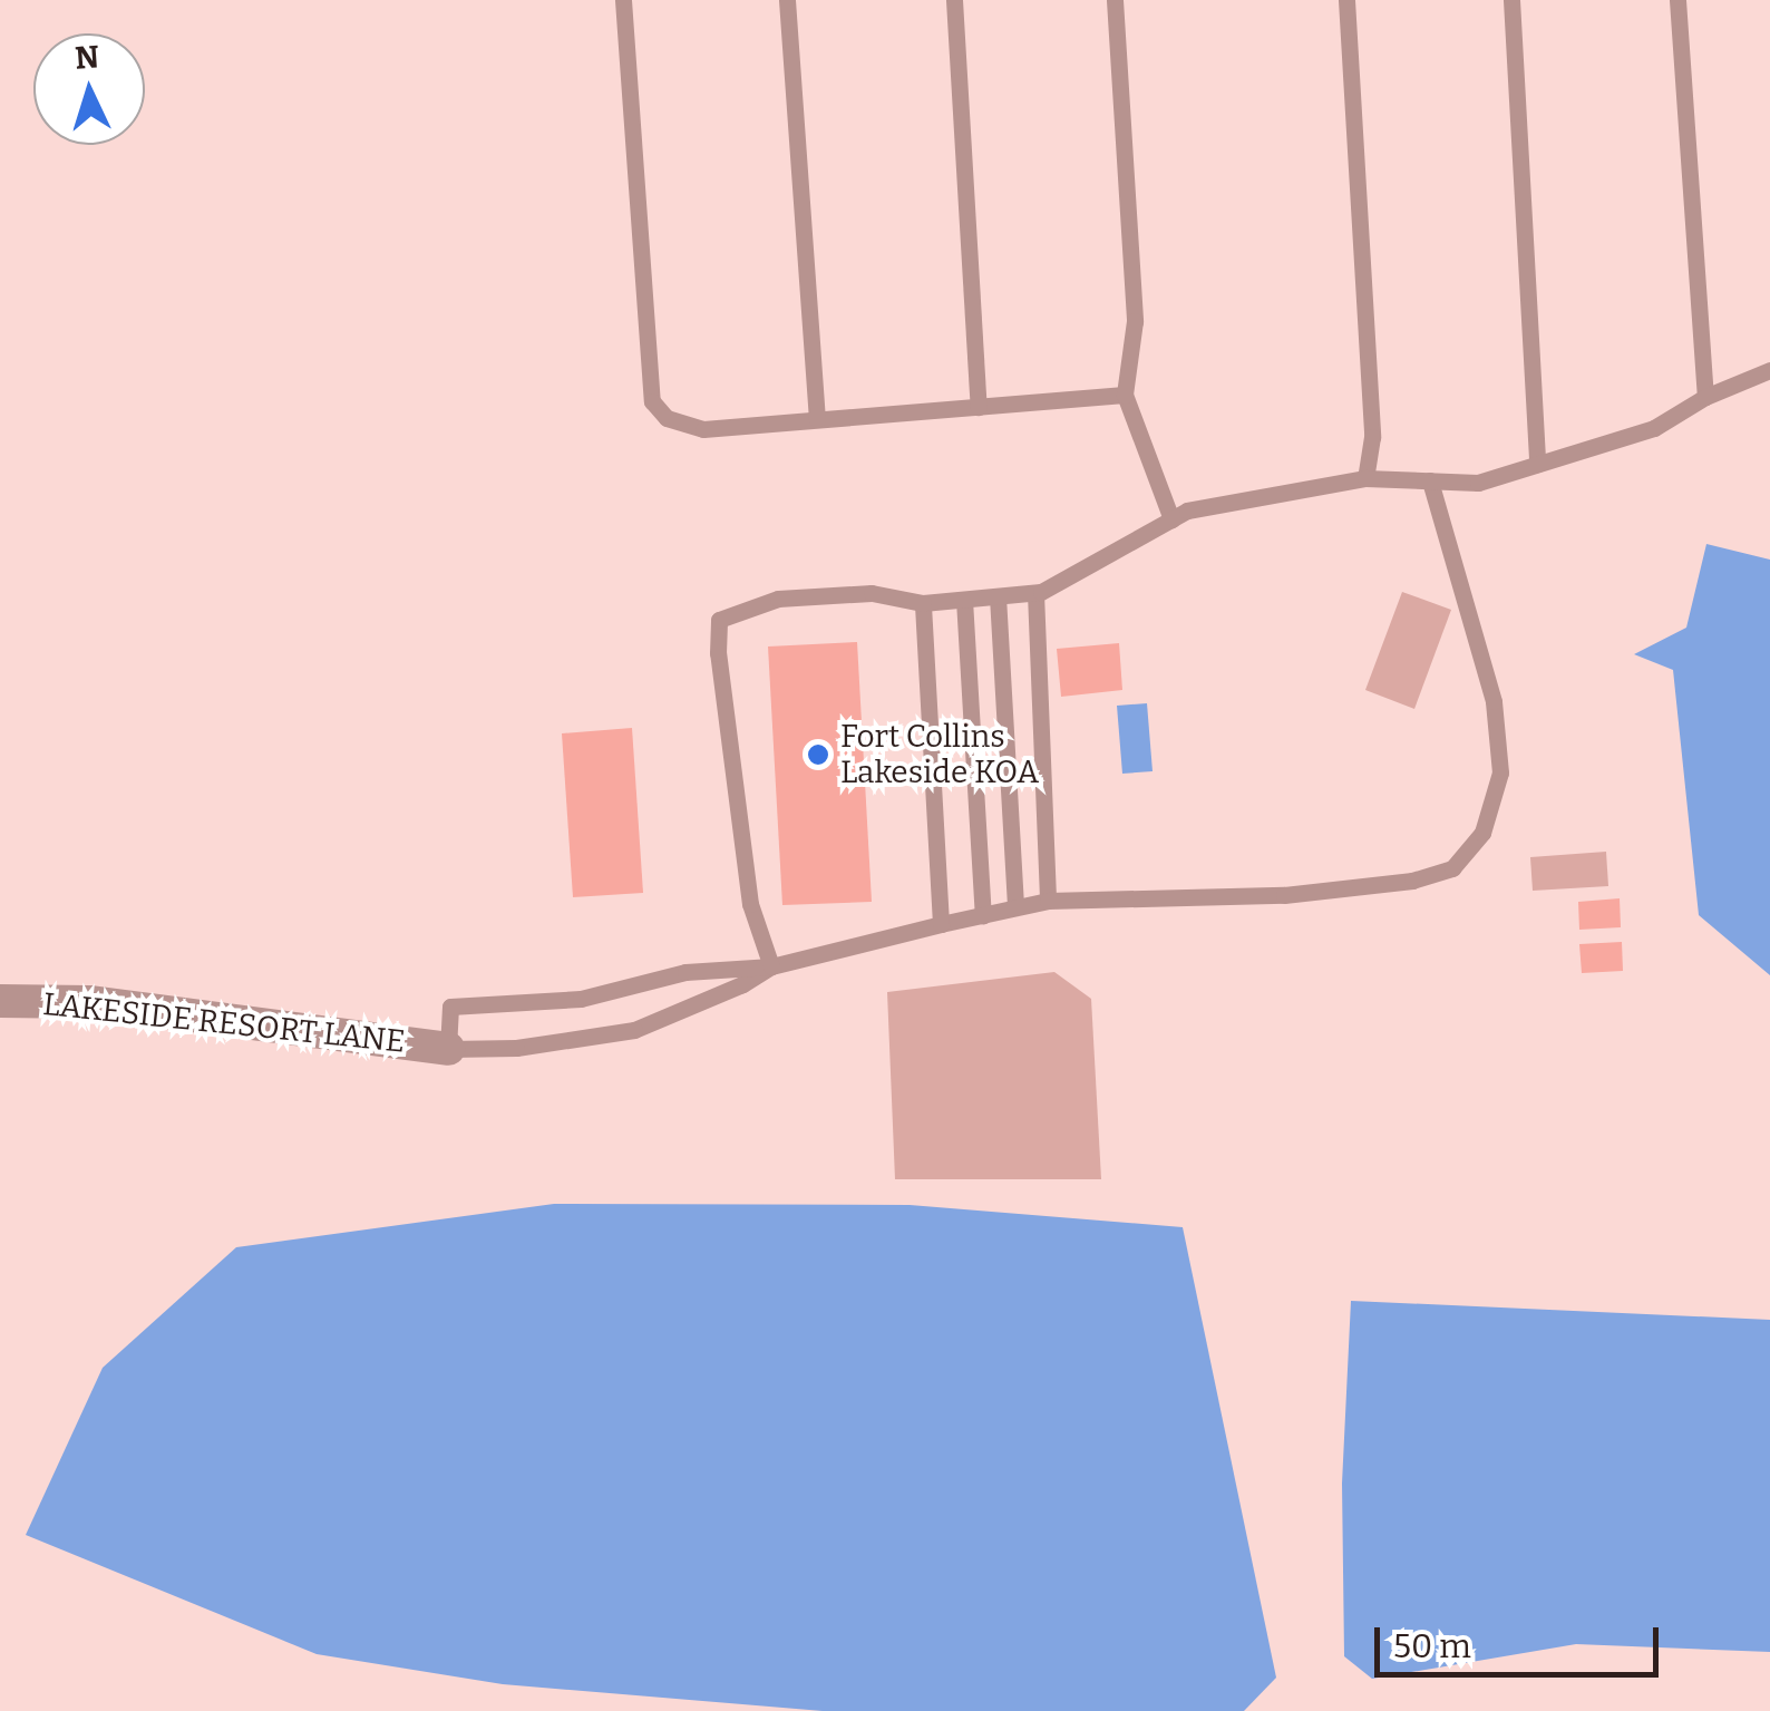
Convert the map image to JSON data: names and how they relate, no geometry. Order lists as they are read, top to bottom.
{
  "streets": {
    "street": ["LAKESIDE RESORT LANE"]
  },
  "places": ["Fort Collins Lakeside KOA"],
  "scale_bar": "50 m",
  "north": "top"
}
